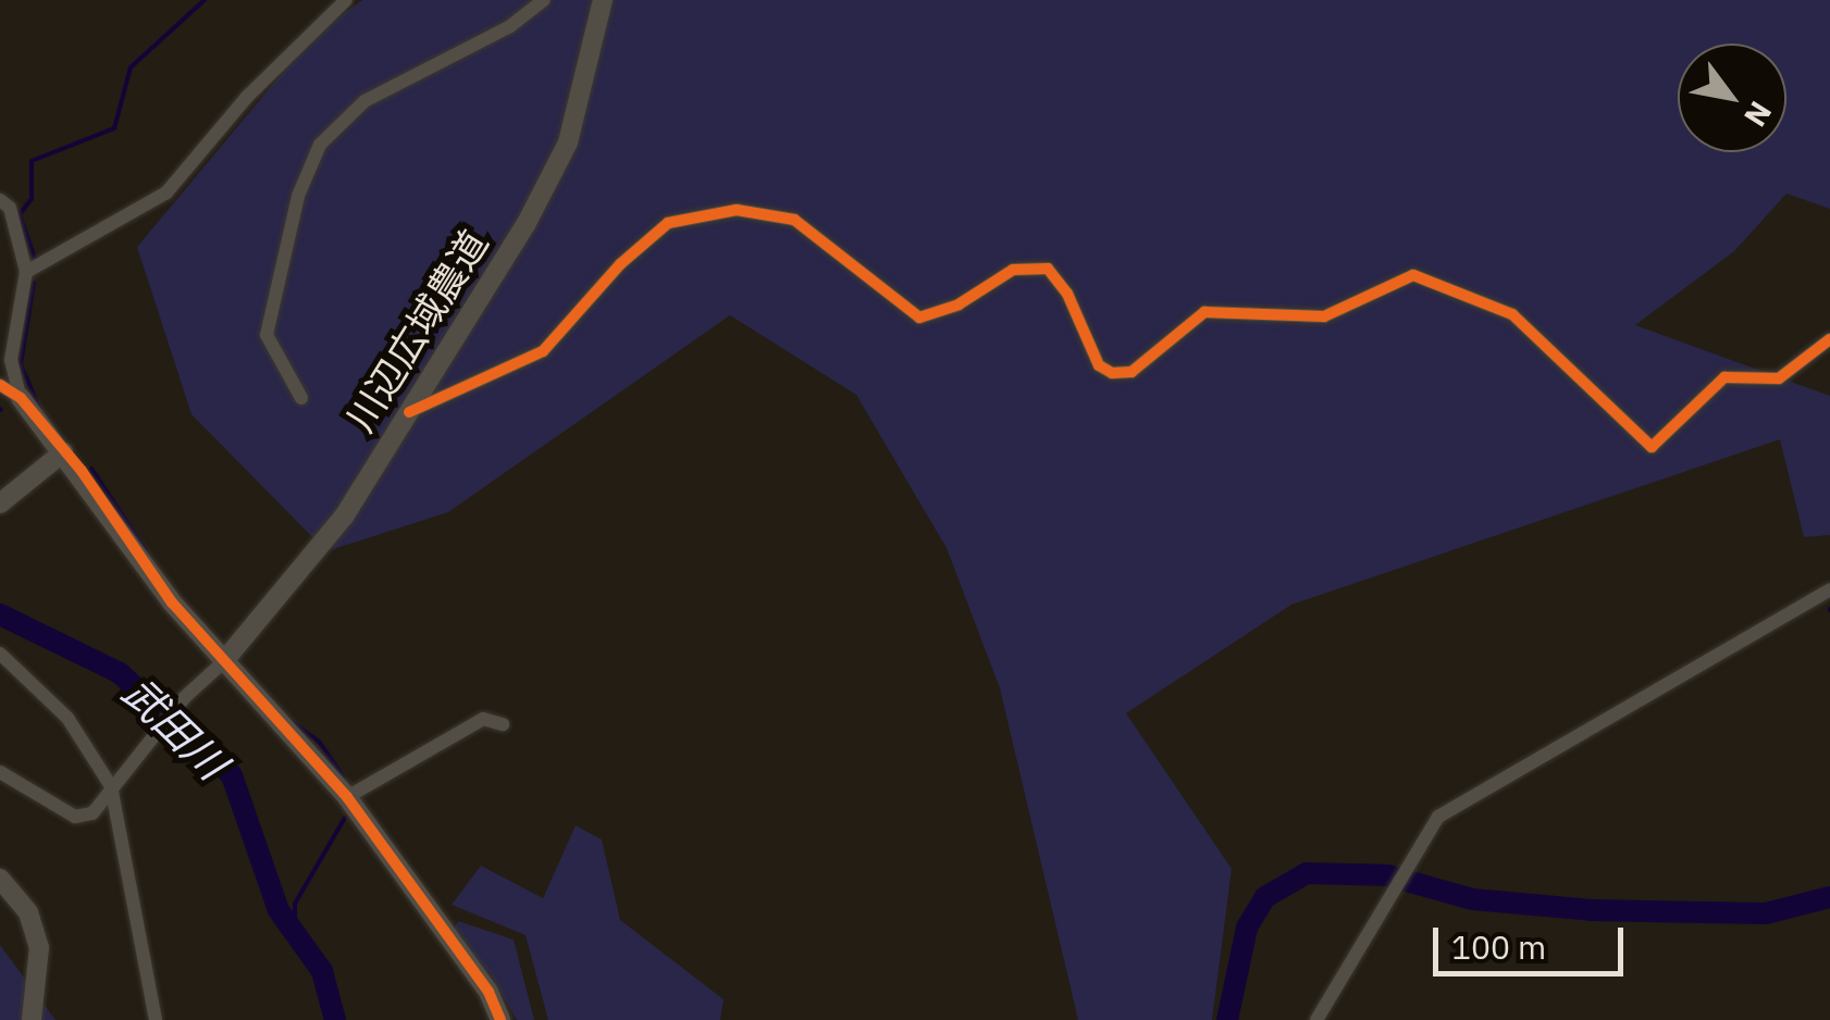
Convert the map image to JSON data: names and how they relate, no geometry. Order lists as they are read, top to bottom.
{
  "streets": {
    "street": ["川辺広域農道"]
  },
  "water": ["武田川"],
  "scale_bar": "100 m",
  "north": "bottom right"
}
